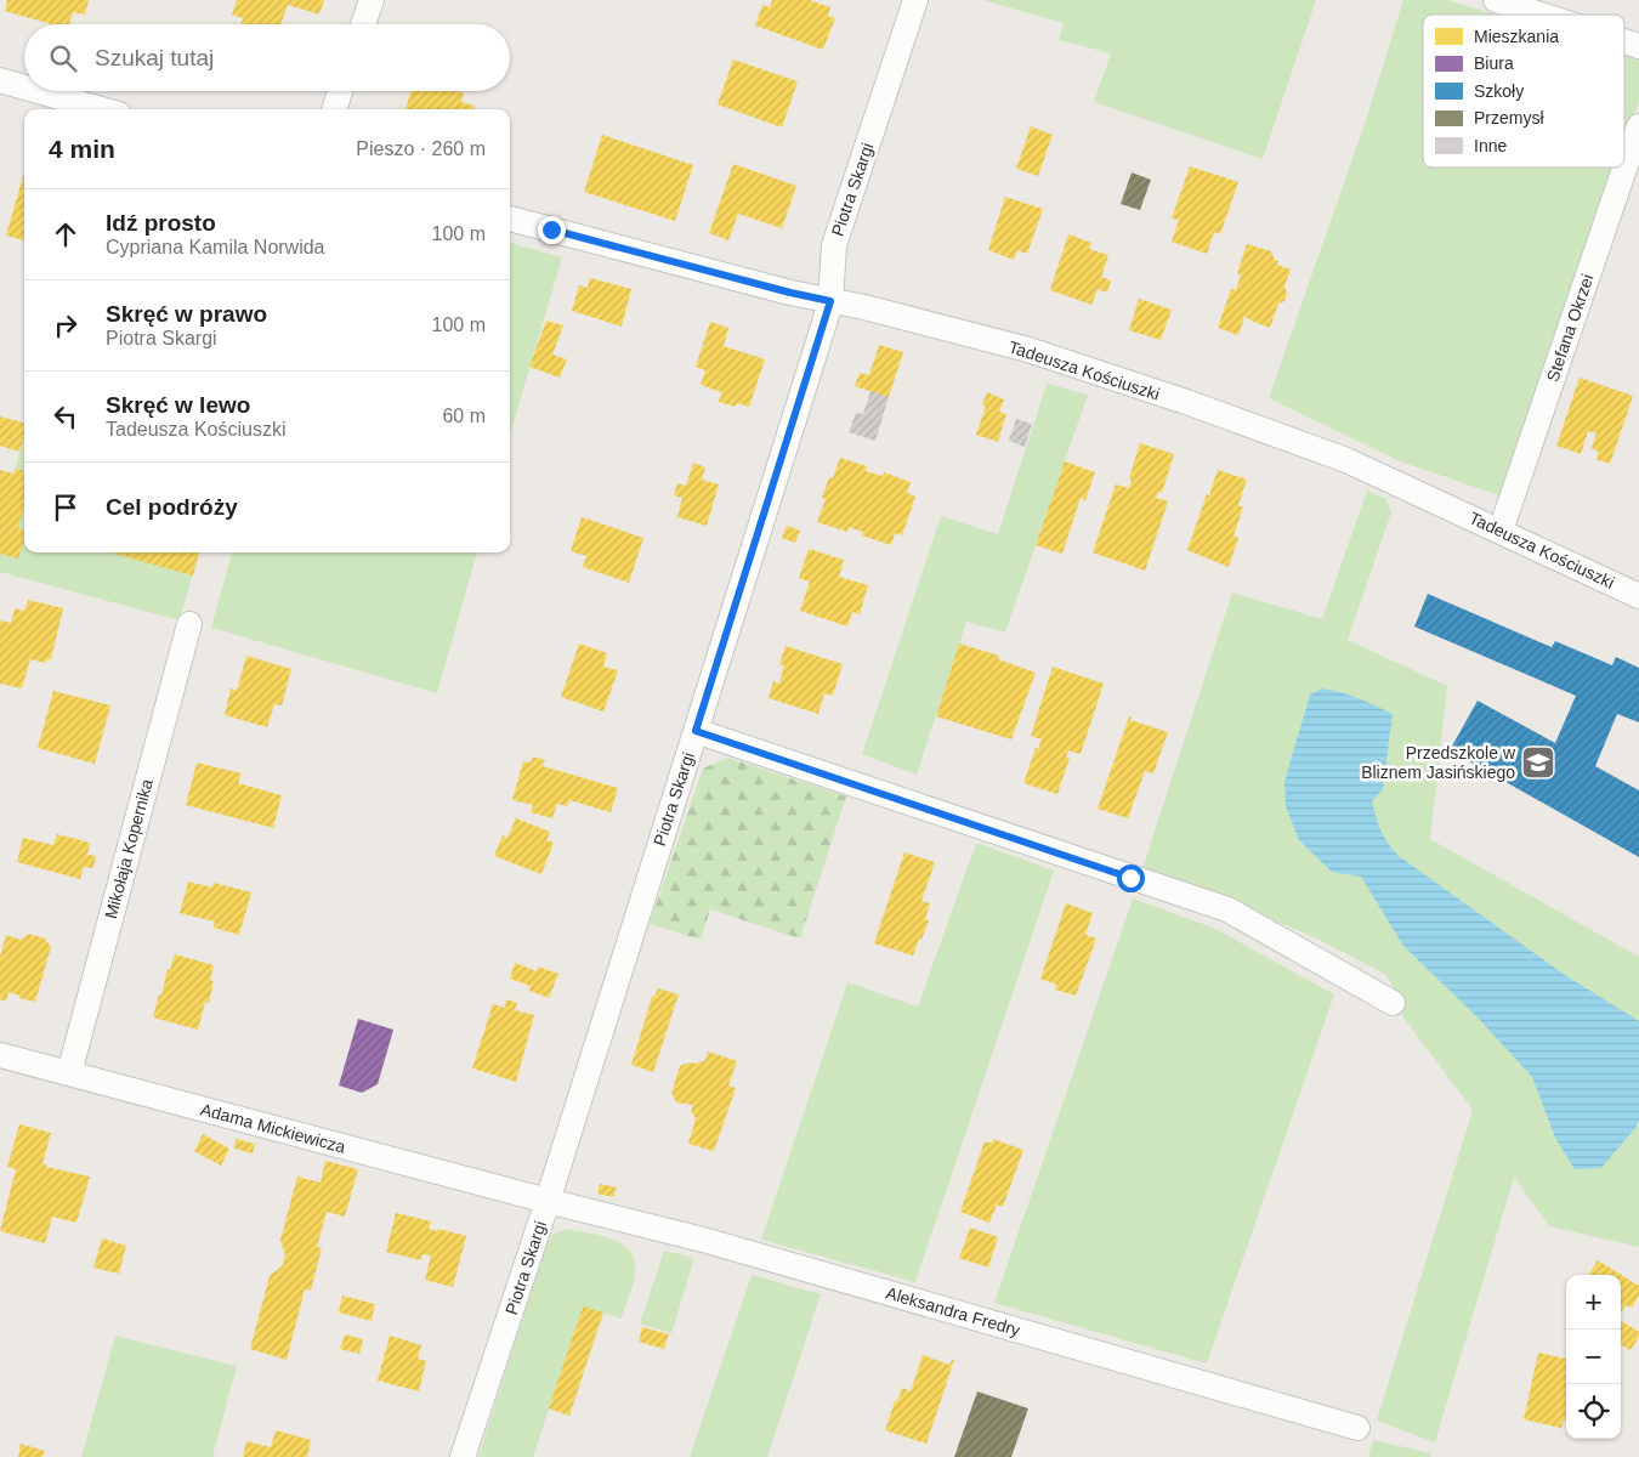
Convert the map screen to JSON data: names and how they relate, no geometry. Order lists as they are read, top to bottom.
{
  "streets": {
    "street": [
      "Piotra Skargi",
      "Stefana Okrzei",
      "Tadeusza Kościuszki",
      "Mikołaja Kopernika",
      "Adama Mickiewicza",
      "Aleksandra Fredry"
    ]
  },
  "crossings": [
    ["Piotra Skargi", "Tadeusza Kościuszki"],
    ["Piotra Skargi", "Adama Mickiewicza"],
    ["Piotra Skargi", "Aleksandra Fredry"],
    ["Stefana Okrzei", "Tadeusza Kościuszki"],
    ["Mikołaja Kopernika", "Adama Mickiewicza"],
    ["Adama Mickiewicza", "Aleksandra Fredry"]
  ],
  "places": {
    "school or university": ["Przedszkole w Bliznem Jasińskiego"]
  },
  "legend": [
    "Mieszkania",
    "Biura",
    "Szkoły",
    "Przemysł",
    "Inne"
  ],
  "page": {
    "search": "Szukaj tutaj",
    "heading": ["4 min", "Pieszo · 260 m"],
    "list": [
      ["Idź prosto", "Cypriana Kamila Norwida", "100 m"],
      ["Skręć w prawo", "Piotra Skargi", "100 m"],
      ["Skręć w lewo", "Tadeusza Kościuszki", "60 m"],
      "Cel podróży"
    ],
    "map_buttons": ["+", "−"]
  }
}
